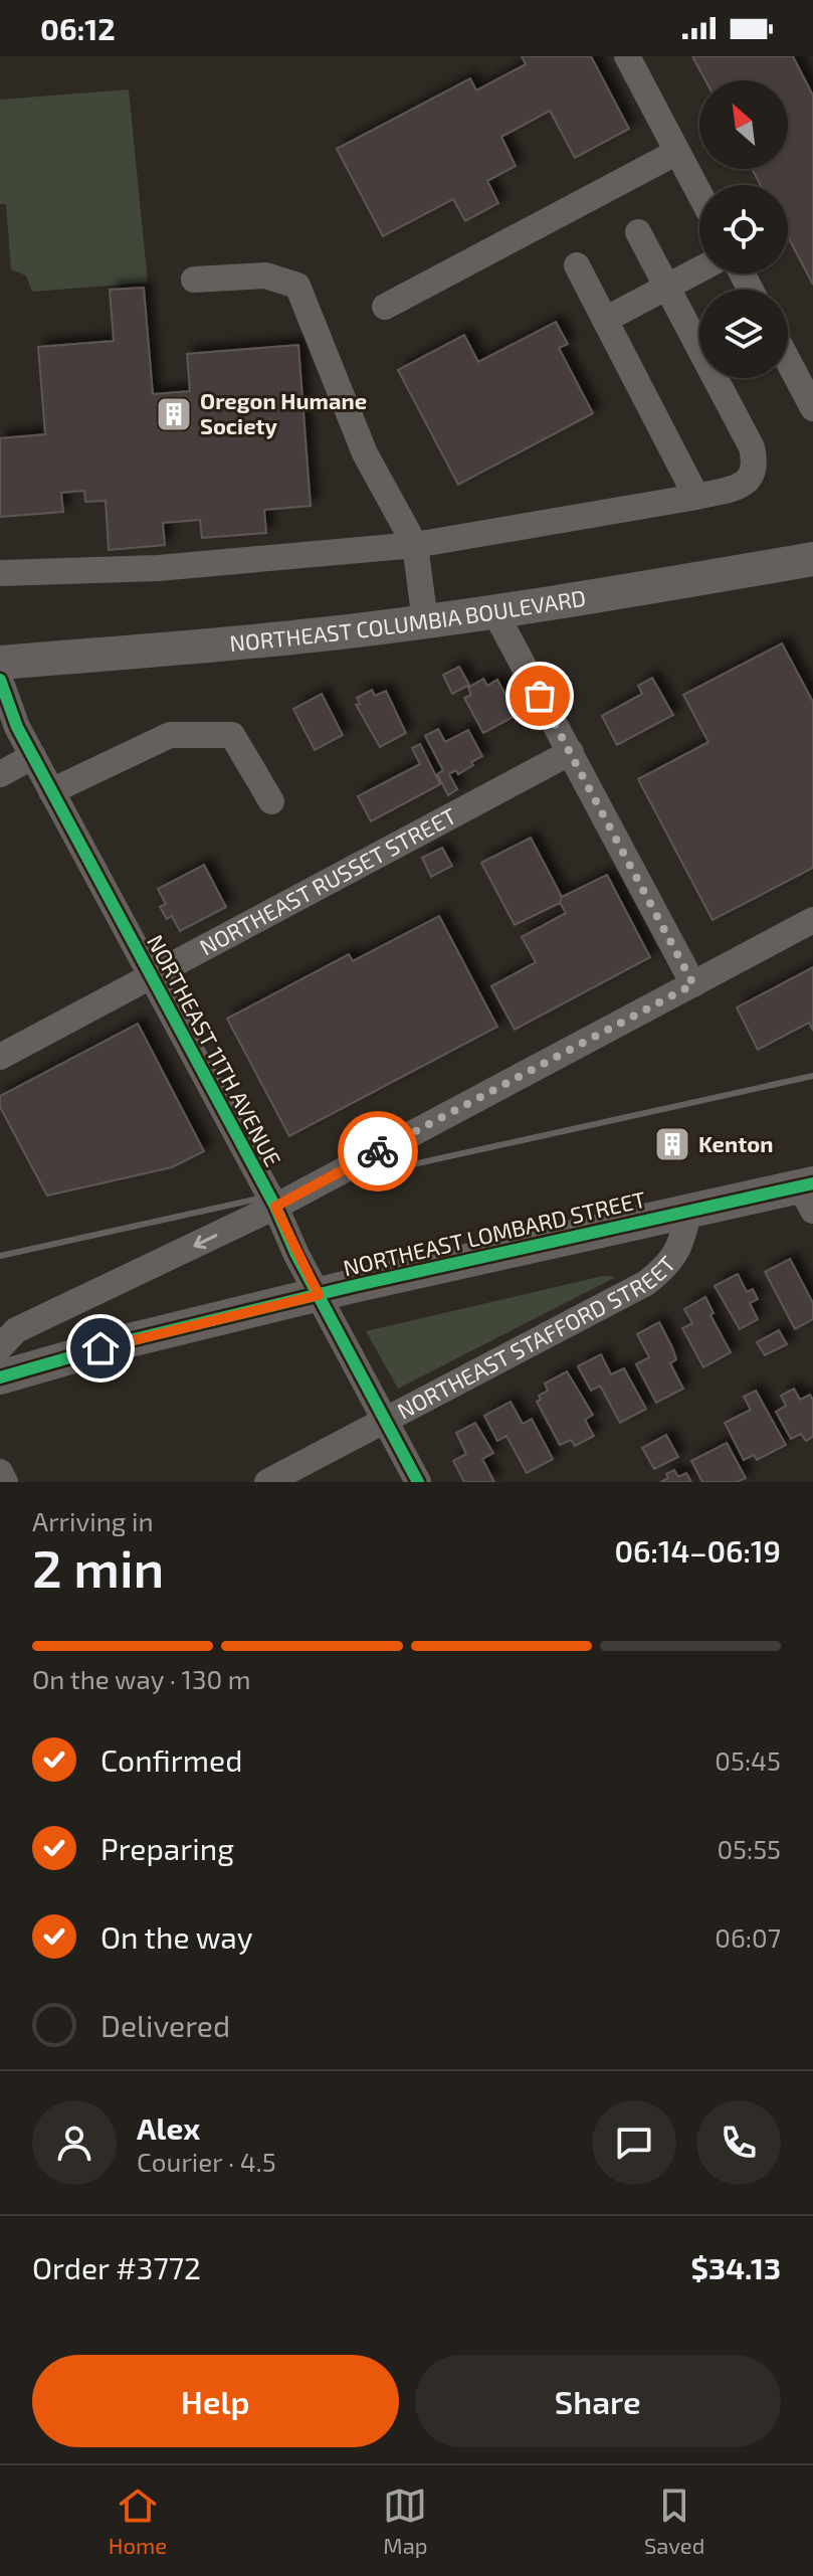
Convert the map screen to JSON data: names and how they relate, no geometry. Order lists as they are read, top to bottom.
{
  "streets": {
    "main road": ["NORTHEAST COLUMBIA BOULEVARD", "NORTHEAST LOMBARD STREET"],
    "street": ["NORTHEAST RUSSET STREET", "NORTHEAST 11TH AVENUE", "NORTHEAST STAFFORD STREET"]
  },
  "crossings": [
    ["NORTHEAST RUSSET STREET", "NORTHEAST 11TH AVENUE"],
    ["NORTHEAST 11TH AVENUE", "NORTHEAST LOMBARD STREET"],
    ["NORTHEAST 11TH AVENUE", "NORTHEAST STAFFORD STREET"],
    ["NORTHEAST LOMBARD STREET", "NORTHEAST STAFFORD STREET"]
  ],
  "places": {
    "building": ["Oregon Humane Society", "Kenton"]
  },
  "north": "top left",
  "page": {
    "status": "06:12",
    "heading": ["2 min", "Arriving in", "06:14–06:19"],
    "panel": [
      "Alex",
      "Courier · 4.5",
      "Order #3772",
      "$34.13"
    ],
    "bar": "On the way · 130 m",
    "list": [
      ["Confirmed", "05:45"],
      ["Preparing", "05:55"],
      ["On the way", "06:07"],
      "Delivered"
    ],
    "buttons": ["Help", "Share"],
    "tabs": ["Home", "Map", "Saved"]
  }
}
